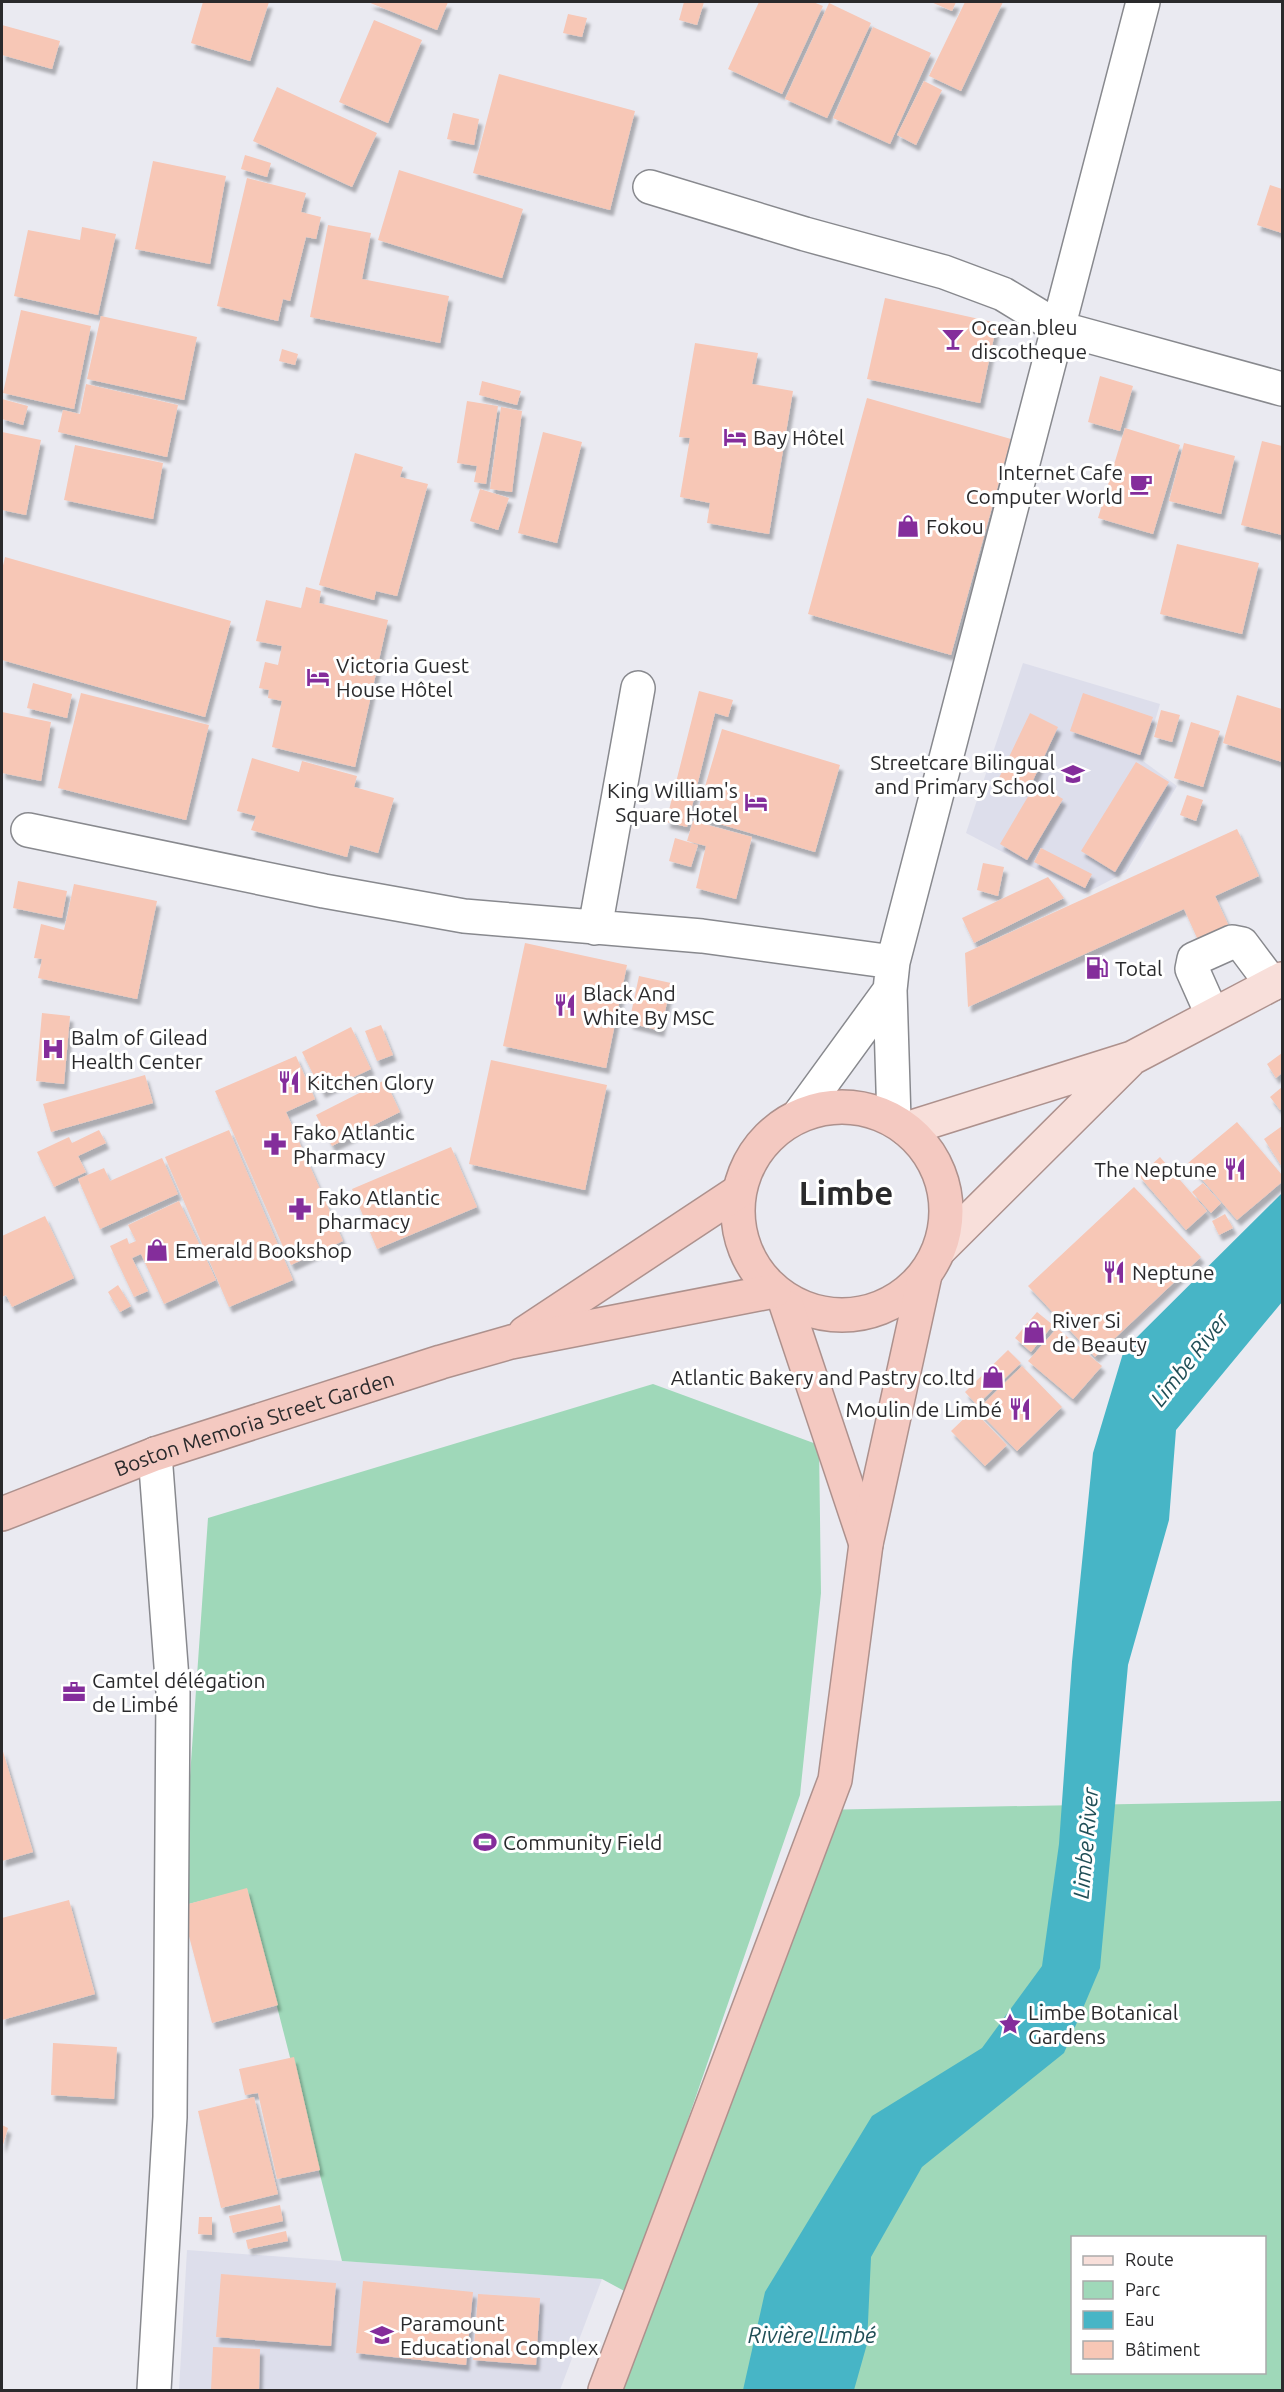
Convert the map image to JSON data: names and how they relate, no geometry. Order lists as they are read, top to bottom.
{
  "streets": {
    "highway": ["Boston Memoria Street Garden"]
  },
  "districts": ["Limbe"],
  "water": ["Limbe River", "Rivière Limbé"],
  "places": {
    "bar": ["Ocean bleu discotheque"],
    "hotel": ["Bay Hôtel", "Victoria Guest House Hôtel", "King William's Square Hotel"],
    "cafe": ["Internet Cafe Computer World"],
    "shop": [
      "Fokou",
      "Emerald Bookshop",
      "River Si de Beauty",
      "Atlantic Bakery and Pastry co.ltd"
    ],
    "school or university": ["Streetcare Bilingual and Primary School", "Paramount Educational Complex"],
    "fuel station": ["Total"],
    "restaurant": [
      "Black And White By MSC",
      "Kitchen Glory",
      "The Neptune",
      "Neptune",
      "Moulin de Limbé"
    ],
    "hospital": ["Balm of Gilead Health Center"],
    "pharmacy": ["Fako Atlantic Pharmacy", "Fako Atlantic pharmacy"],
    "office": ["Camtel délégation de Limbé"],
    "sports": ["Community Field"],
    "place": ["Limbe Botanical Gardens"]
  },
  "legend": [
    "Route",
    "Parc",
    "Eau",
    "Bâtiment"
  ]
}
